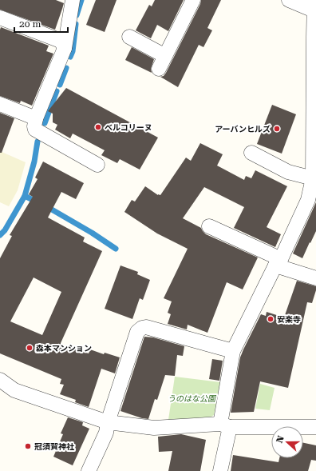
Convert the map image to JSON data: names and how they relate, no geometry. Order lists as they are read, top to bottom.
{
  "parks": ["うのはな公園"],
  "places": [
    "ベルコリーヌ",
    "アーバンヒルズ",
    "安楽寺",
    "森本マンション",
    "冠須賀神社"
  ],
  "scale_bar": "20 m",
  "north": "left"
}
